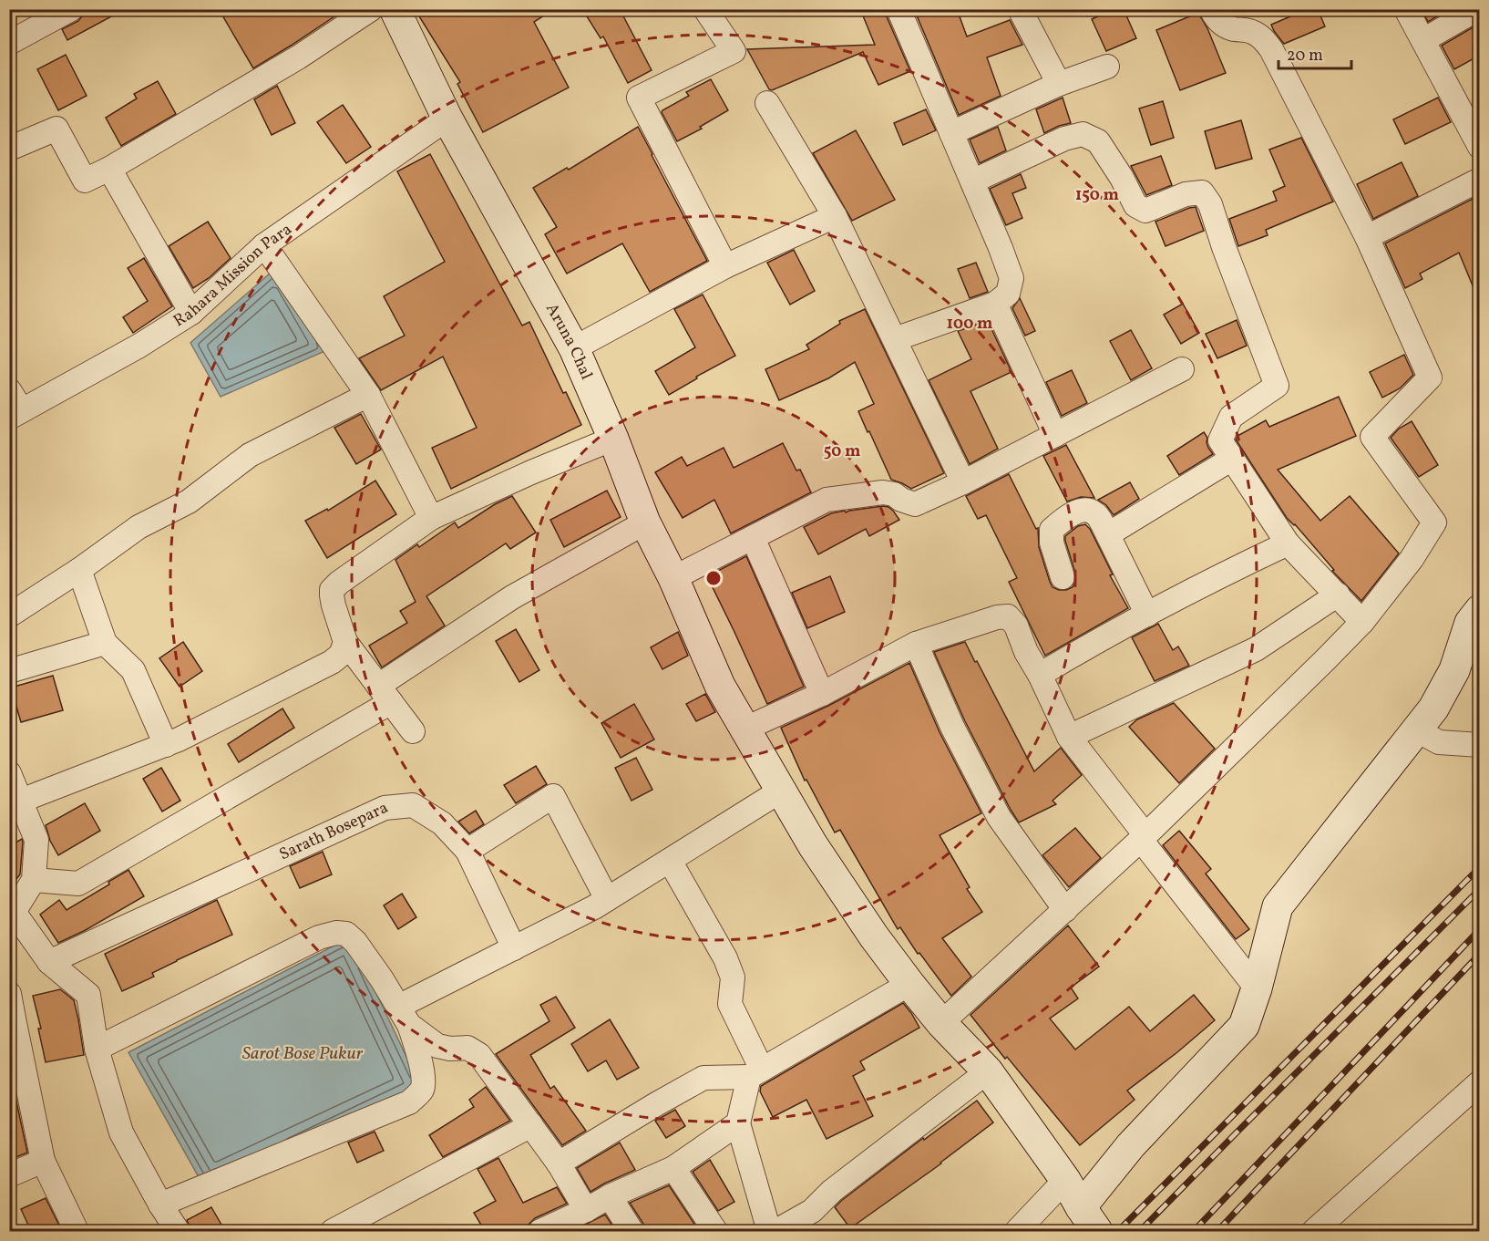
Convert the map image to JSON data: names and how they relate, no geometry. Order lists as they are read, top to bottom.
{
  "streets": {
    "street": ["Rahara Mission Para", "Aruna Chal", "Sarath Bosepara"]
  },
  "crossings": [
    ["Rahara Mission Para", "Aruna Chal"]
  ],
  "water": ["Sarot Bose Pukur"],
  "scale_bar": "20 m",
  "rings": ["150 m", "100 m", "50 m"]
}
